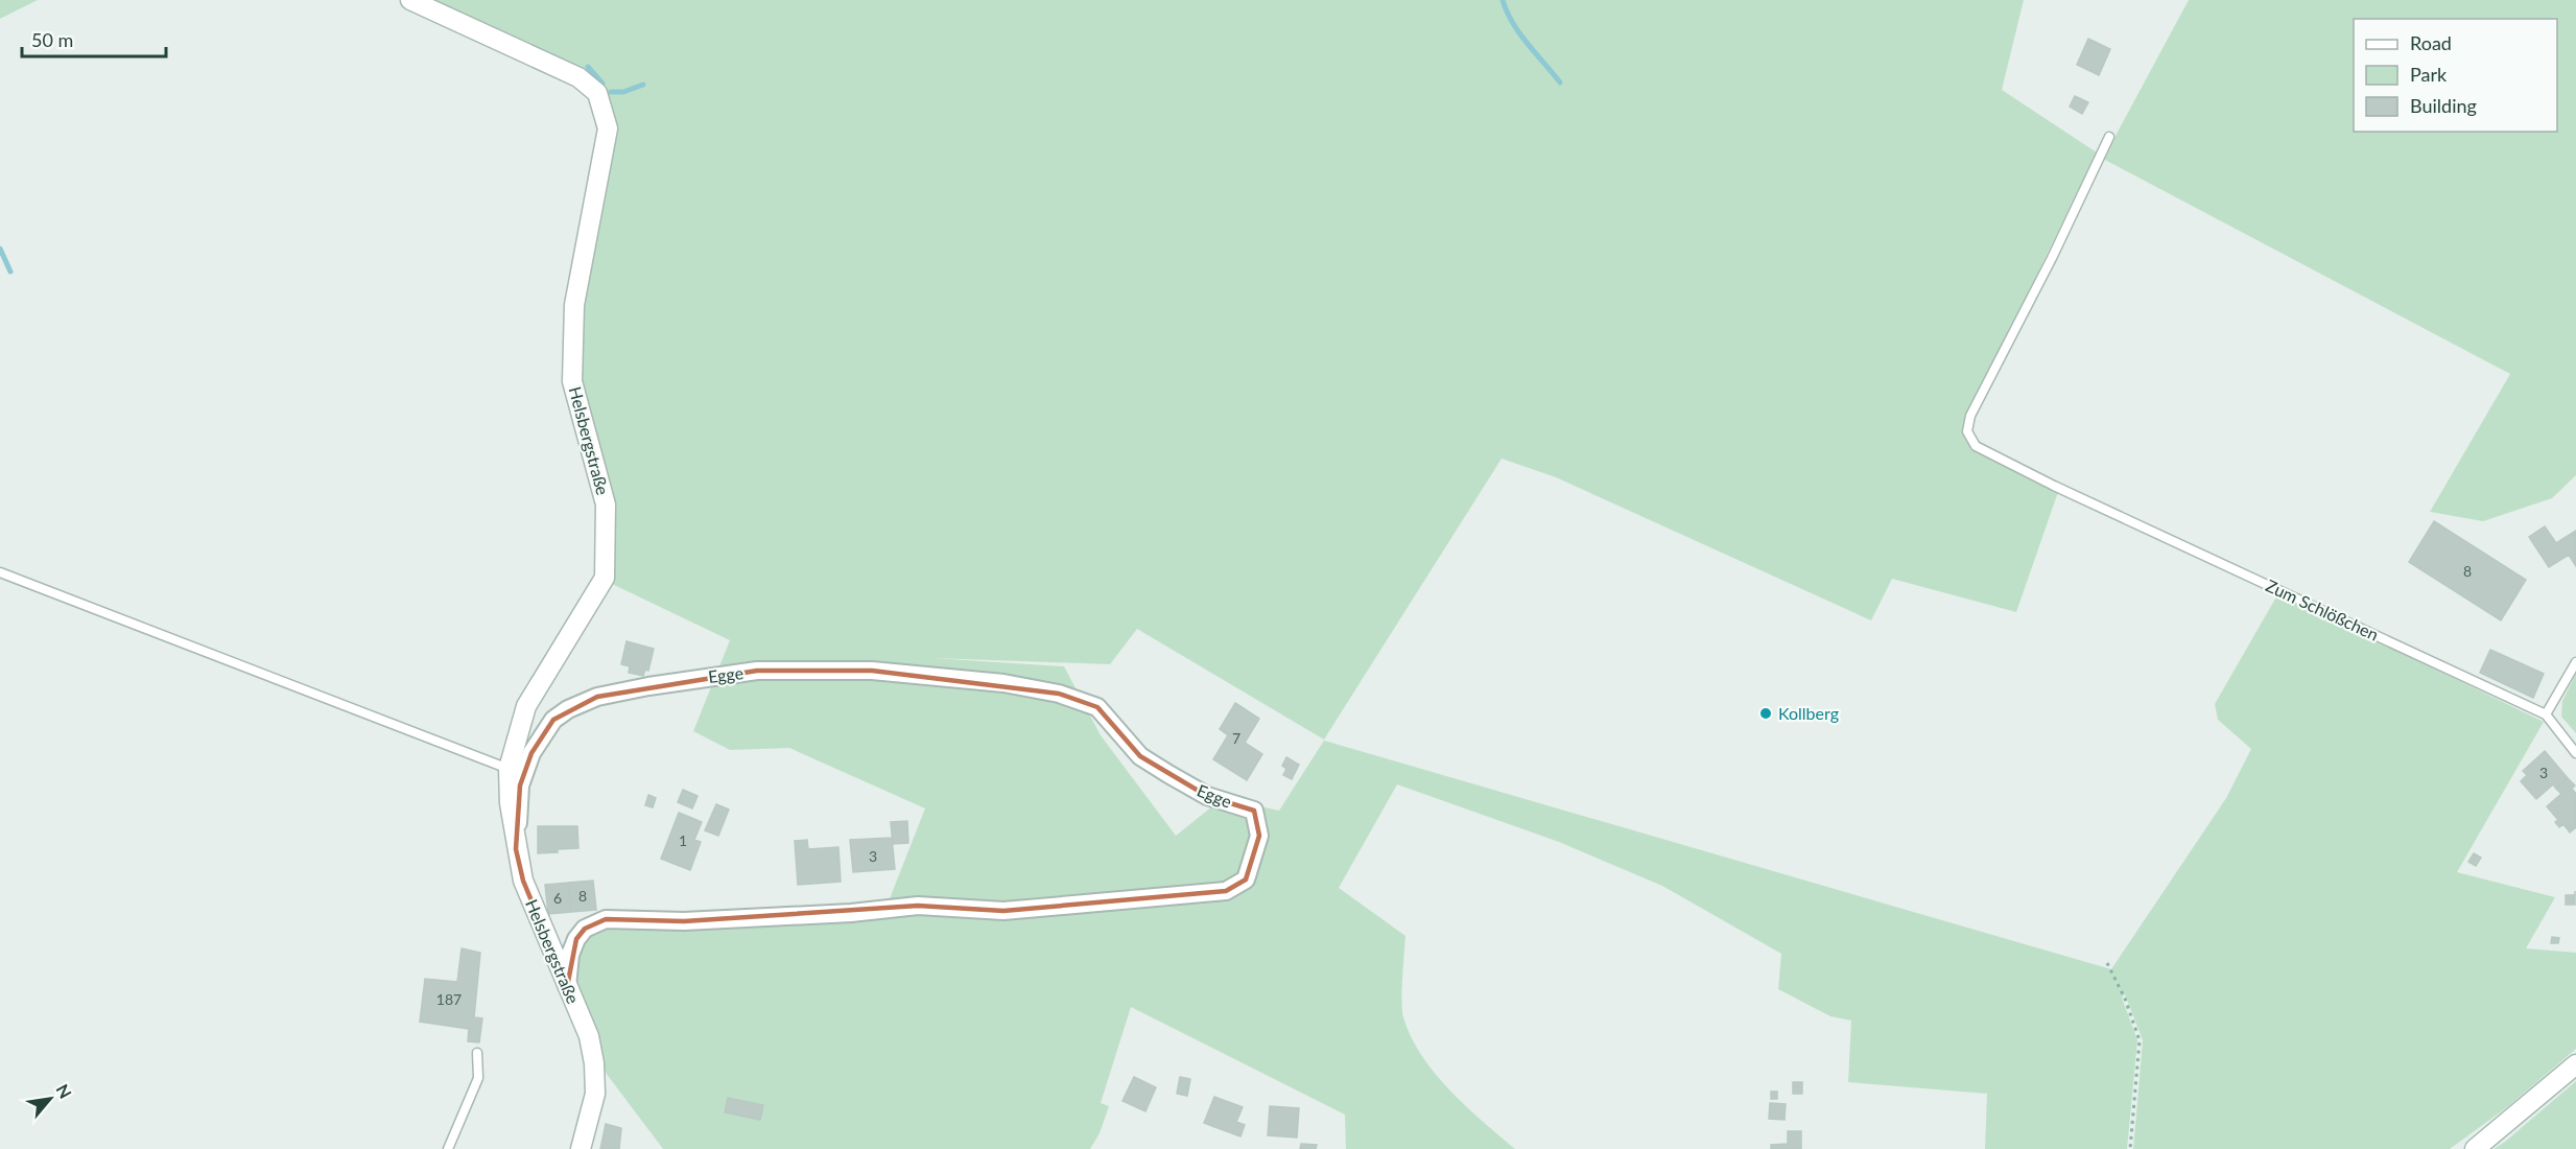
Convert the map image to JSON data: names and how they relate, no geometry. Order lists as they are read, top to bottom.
{
  "streets": {
    "street": ["Helsbergstraße", "Egge"],
    "lane": ["Zum Schlößchen"]
  },
  "crossings": [
    ["Helsbergstraße", "Egge"]
  ],
  "places": ["Kollberg"],
  "house_numbers": [
    "8",
    "7",
    "3",
    "1",
    "3",
    "8",
    "6",
    "187"
  ],
  "legend": ["Road", "Park", "Building"],
  "scale_bar": "50 m",
  "north": "top right"
}
